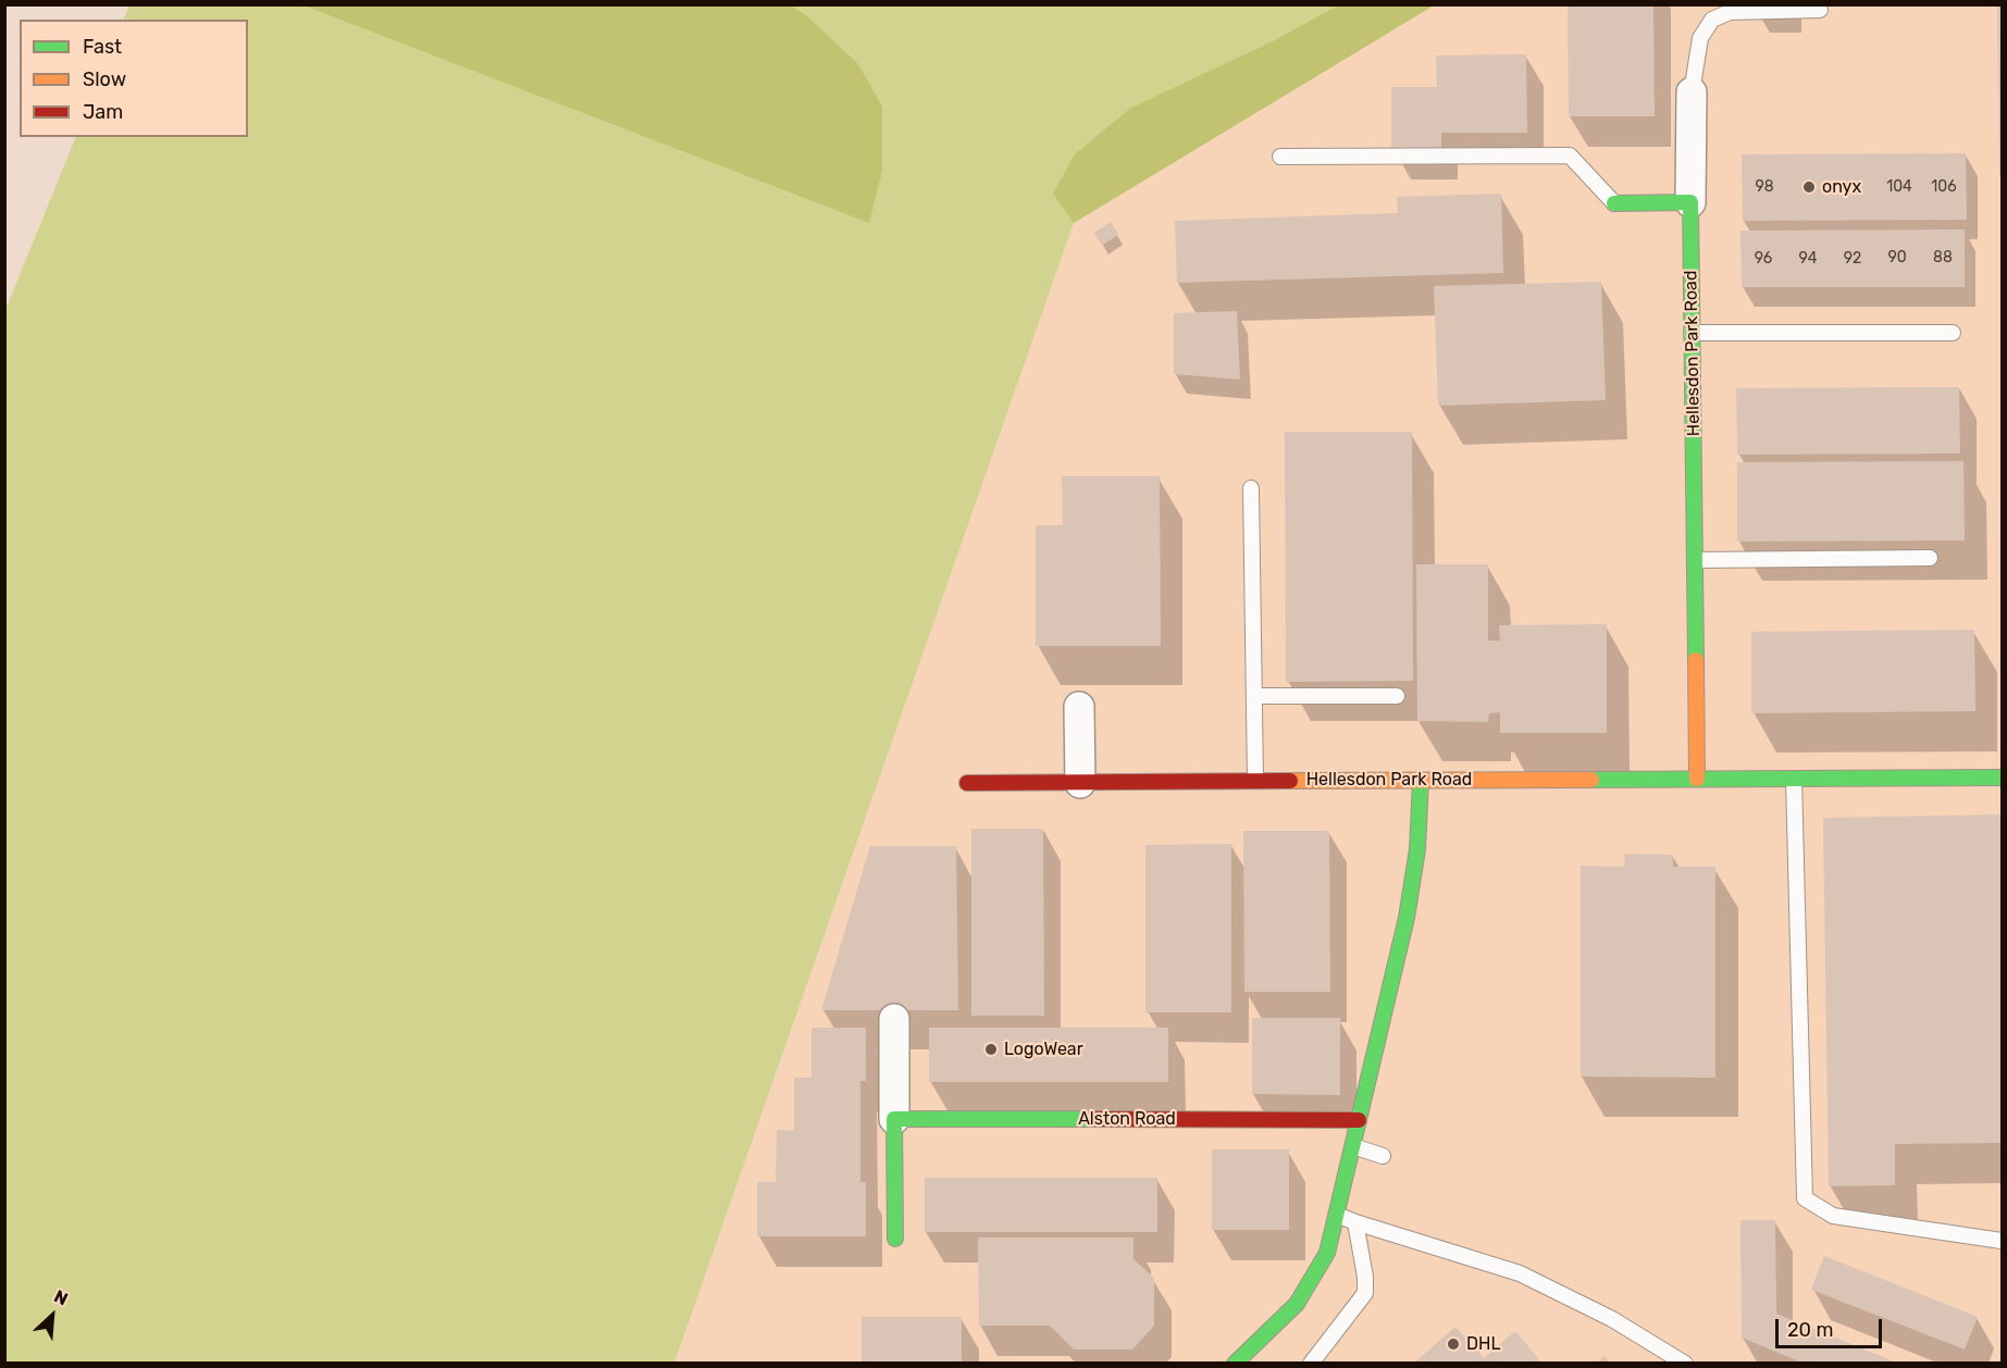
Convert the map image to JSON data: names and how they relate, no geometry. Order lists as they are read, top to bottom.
{
  "streets": {
    "street": ["Hellesdon Park Road", "Alston Road"]
  },
  "places": ["onyx", "LogoWear", "DHL"],
  "house_numbers": [
    "98",
    "104",
    "106",
    "90",
    "88",
    "96",
    "94",
    "92"
  ],
  "legend": ["Fast", "Slow", "Jam"],
  "scale_bar": "20 m",
  "north": "top right"
}
